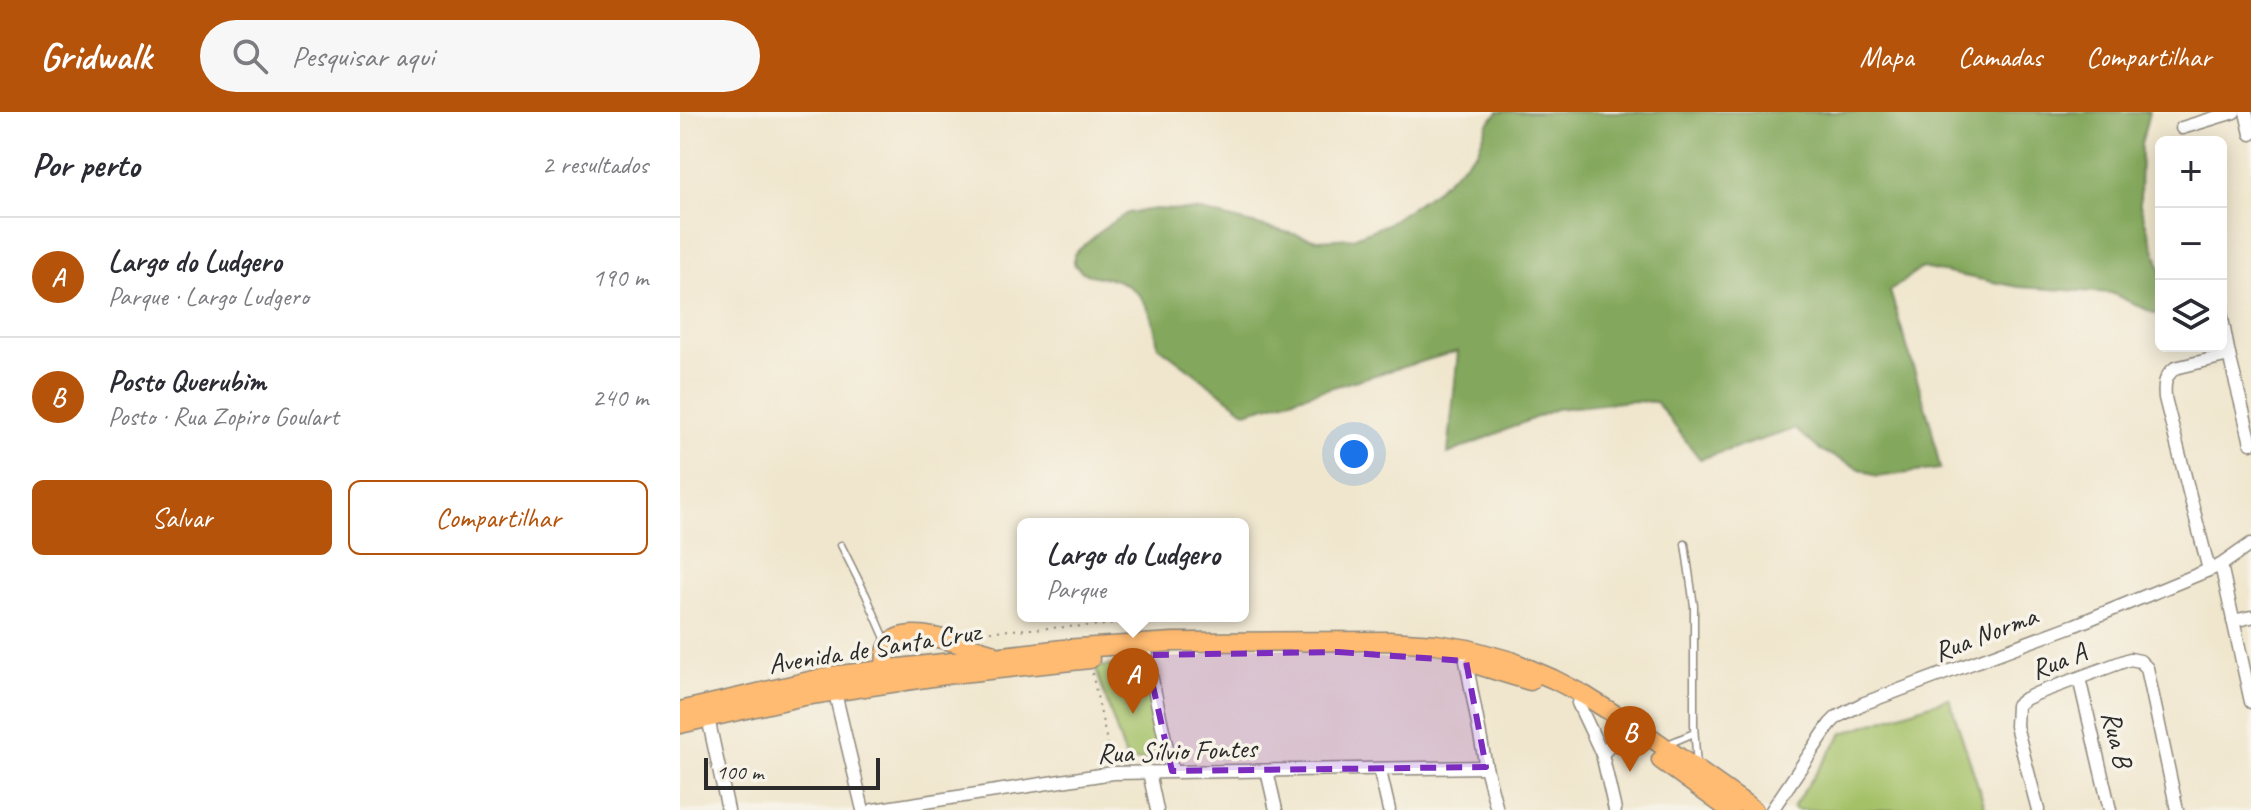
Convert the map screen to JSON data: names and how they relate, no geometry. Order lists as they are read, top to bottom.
{
  "streets": {
    "main road": ["Avenida de Santa Cruz"],
    "street": [
      "Rua Norma",
      "Rua A",
      "Rua B",
      "Rua Sílvio Fontes"
    ]
  },
  "crossings": [
    ["Rua A", "Rua B"]
  ],
  "scale_bar": "100 m",
  "page": {
    "header": "Gridwalk",
    "search": "Pesquisar aqui",
    "nav": ["Mapa", "Camadas", "Compartilhar"],
    "heading": ["Por perto", "2 resultados"],
    "map_buttons": ["+", "−"],
    "list": [
      {
        "mark": "A",
        "name": "Largo do Ludgero",
        "note": "Parque · Largo Ludgero",
        "value": "190 m"
      },
      {
        "mark": "B",
        "name": "Posto Querubim",
        "note": "Posto · Rua Zopiro Goulart",
        "value": "240 m"
      }
    ],
    "buttons": ["Salvar", "Compartilhar"],
    "popup": ["Largo do Ludgero", "Parque"],
    "pins": ["A", "B"],
    "scale": "100 m"
  }
}
